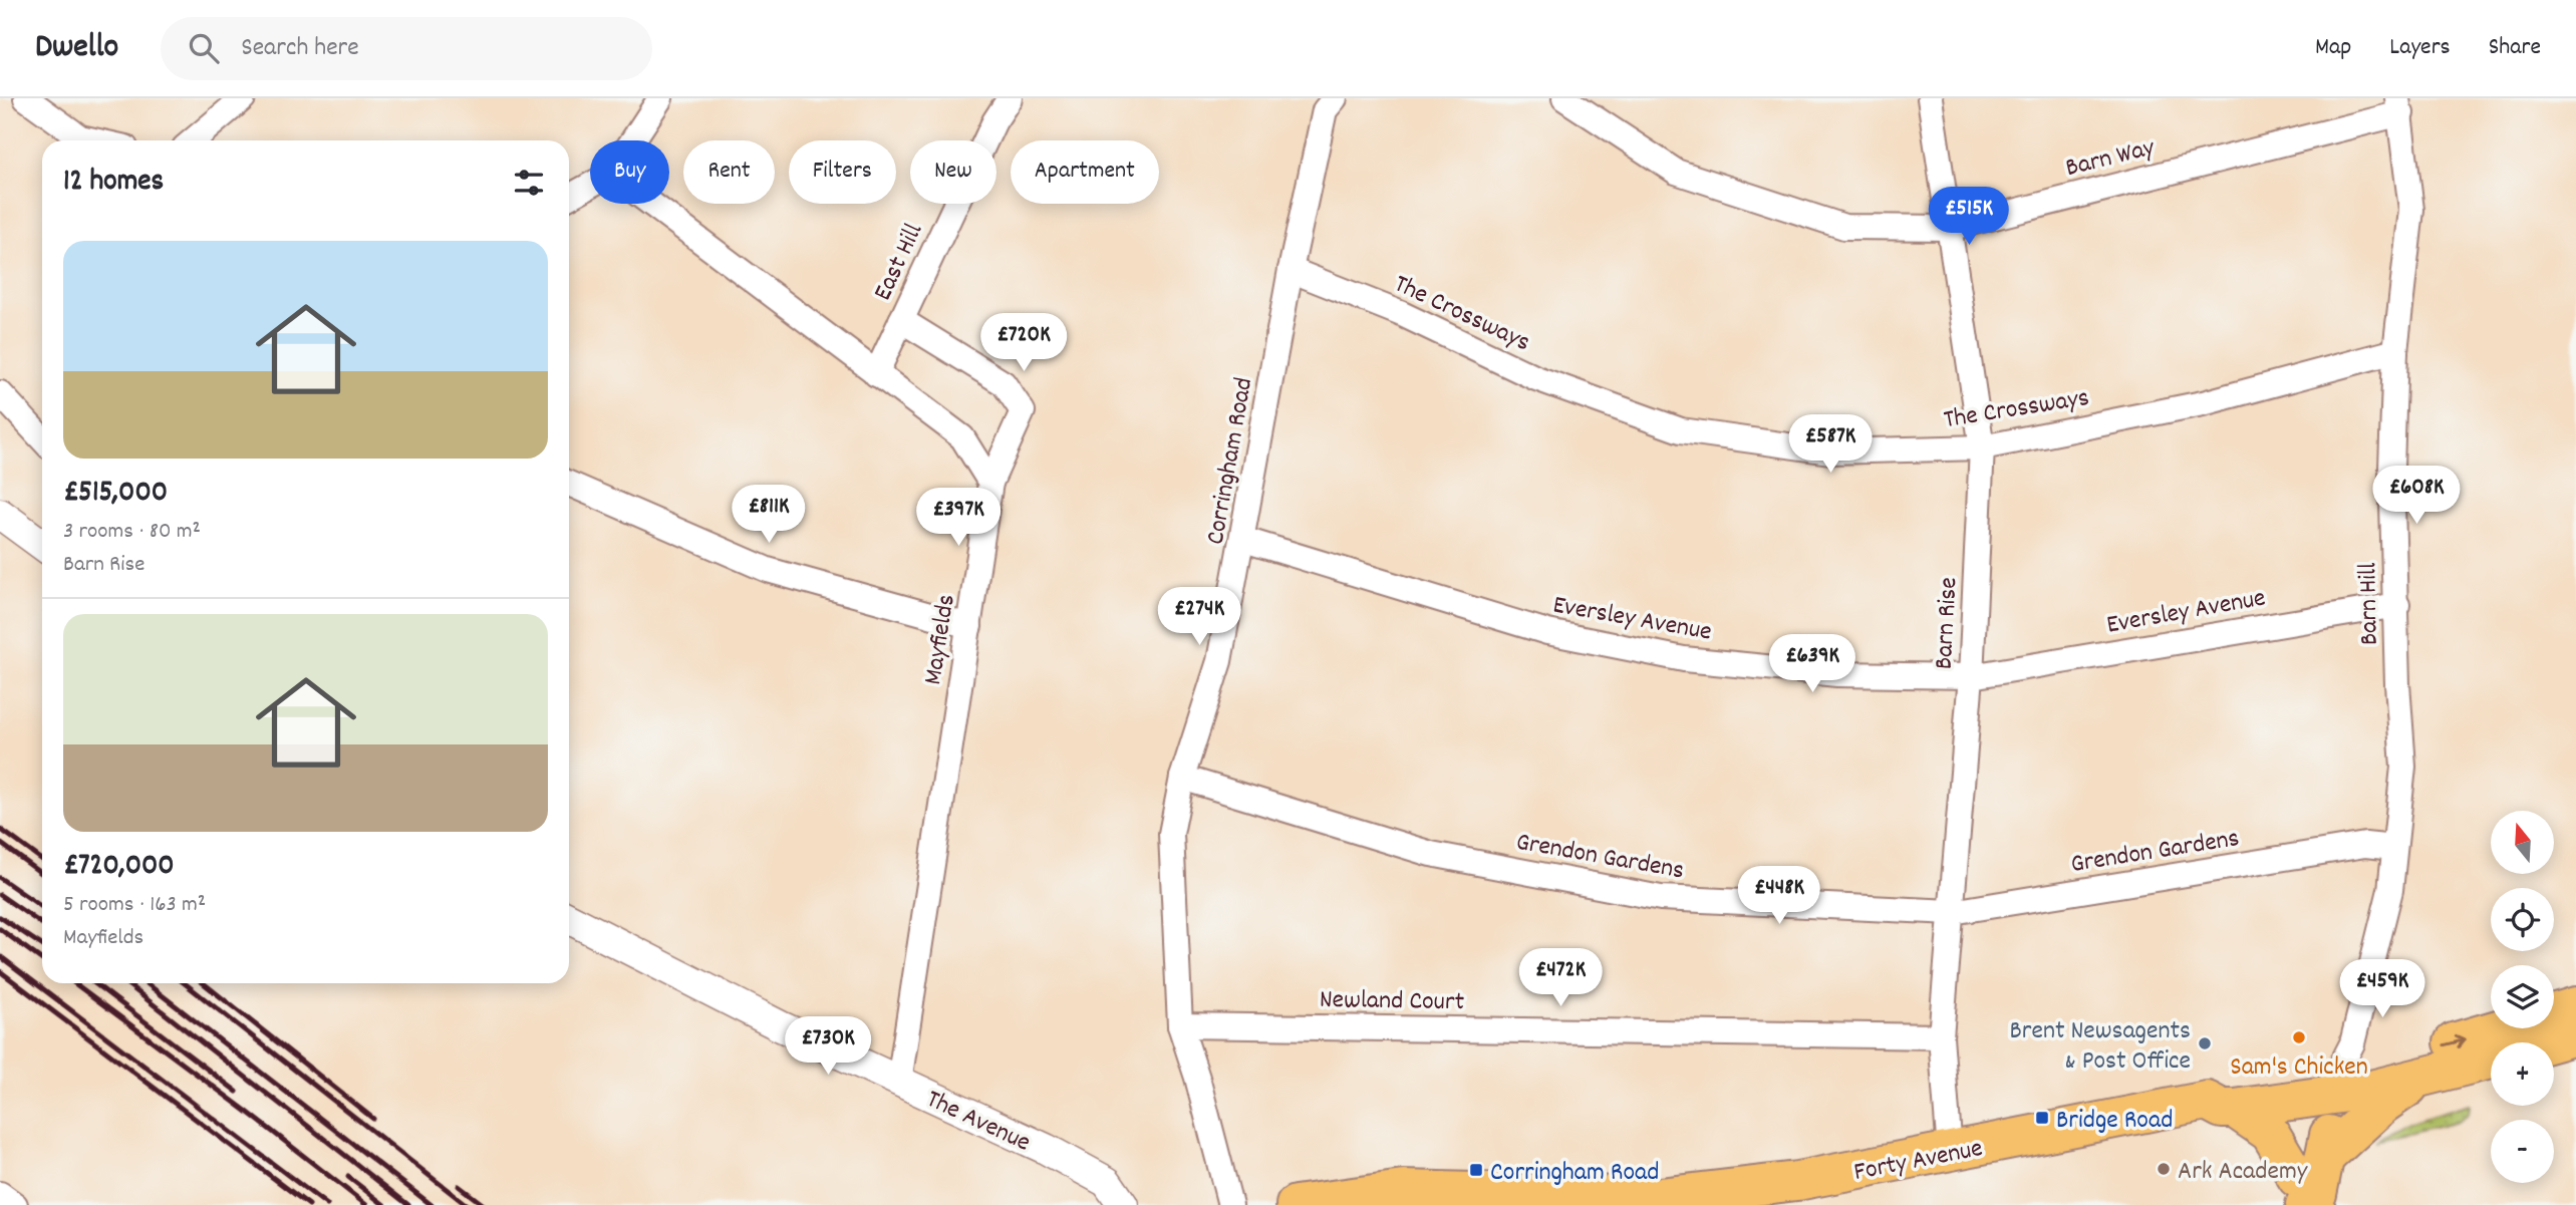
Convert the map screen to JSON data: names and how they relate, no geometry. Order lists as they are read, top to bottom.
{
  "streets": {
    "main road": ["Forty Avenue"],
    "street": [
      "Barn Way",
      "East Hill",
      "The Crossways",
      "Corringham Road",
      "Barn Hill",
      "Eversley Avenue",
      "Barn Rise",
      "Mayfields",
      "Grendon Gardens",
      "Newland Court",
      "The Avenue"
    ]
  },
  "crossings": [
    ["Barn Way", "Barn Hill"],
    ["Barn Way", "Barn Rise"],
    ["East Hill", "Mayfields"],
    ["The Crossways", "Corringham Road"],
    ["The Crossways", "Barn Hill"],
    ["The Crossways", "Barn Rise"],
    ["Corringham Road", "Eversley Avenue"],
    ["Corringham Road", "Grendon Gardens"],
    ["Corringham Road", "Newland Court"],
    ["Barn Hill", "Eversley Avenue"],
    ["Barn Hill", "Grendon Gardens"],
    ["Barn Hill", "Forty Avenue"],
    ["Eversley Avenue", "Barn Rise"],
    ["Barn Rise", "Grendon Gardens"],
    ["Barn Rise", "Newland Court"],
    ["Barn Rise", "Forty Avenue"],
    ["Mayfields", "The Avenue"]
  ],
  "places": {
    "other": ["Sam's Chicken", "Brent Newsagents & Post Office", "Ark Academy"],
    "transit": ["Bridge Road", "Corringham Road"]
  },
  "north": "top",
  "page": {
    "header": "Dwello",
    "search": "Search here",
    "nav": ["Map", "Layers", "Share"],
    "chip": [
      "Buy",
      "Rent",
      "Filters",
      "New",
      "Apartment"
    ],
    "heading": "12 homes",
    "price": [
      "£515K",
      "£720K",
      "£587K",
      "£608K",
      "£811K",
      "£397K",
      "£274K",
      "£639K",
      "£448K",
      "£472K",
      "£459K",
      "£730K"
    ],
    "list": [
      {
        "name": "£515,000",
        "note": "3 rooms · 80 m² · Barn Rise"
      },
      {
        "name": "£720,000",
        "note": "5 rooms · 163 m² · Mayfields"
      }
    ],
    "map_buttons": ["+", "−"]
  }
}
